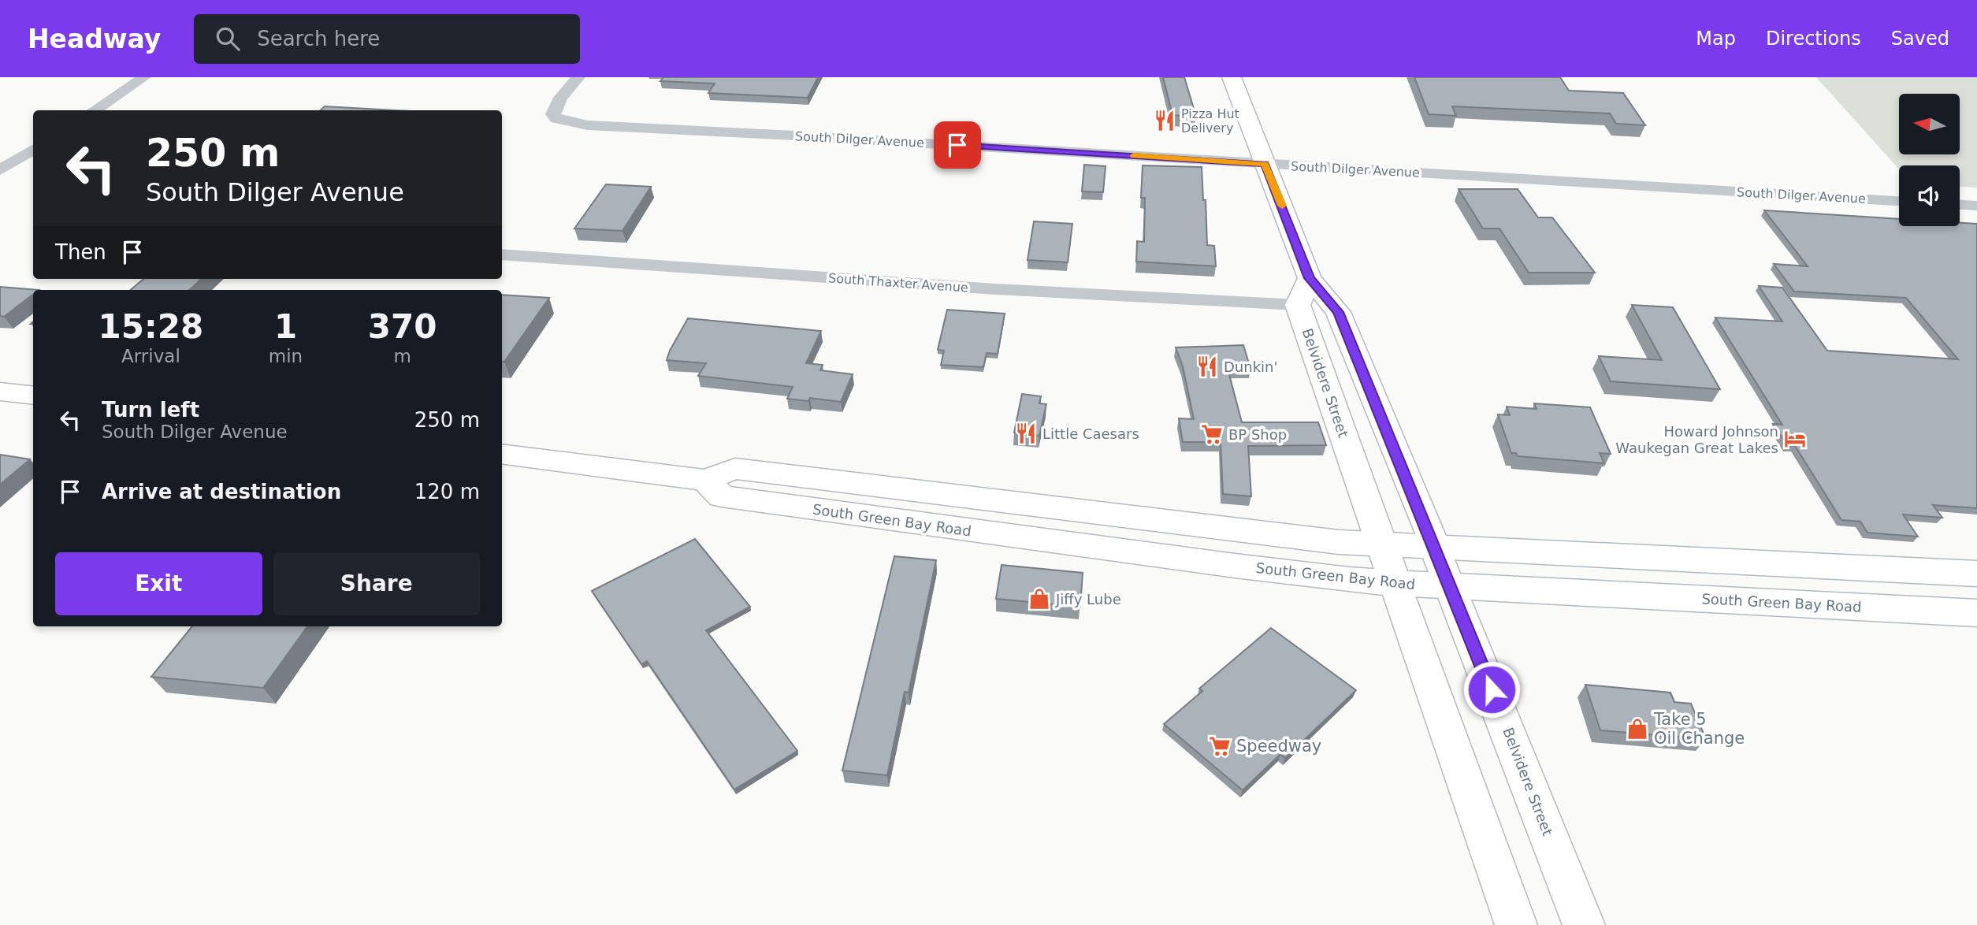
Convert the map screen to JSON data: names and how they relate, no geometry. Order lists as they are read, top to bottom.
{
  "streets": {
    "main road": ["Belvidere Street", "South Green Bay Road"],
    "street": ["South Dilger Avenue", "South Thaxter Avenue"]
  },
  "crossings": [
    ["South Dilger Avenue", "Belvidere Street"],
    ["South Thaxter Avenue", "Belvidere Street"],
    ["Belvidere Street", "South Green Bay Road"]
  ],
  "places": {
    "restaurant": ["Pizza Hut Delivery", "Dunkin'", "Little Caesars"],
    "supermarket": ["BP Shop", "Speedway"],
    "hotel": ["Howard Johnson Waukegan Great Lakes"],
    "shop": ["Jiffy Lube", "Take 5 Oil Change"]
  },
  "north": "left",
  "page": {
    "header": "Headway",
    "search": "Search here",
    "nav": ["Map", "Directions", "Saved"],
    "turn": ["250 m", "South Dilger Avenue"],
    "then": "Then",
    "eta": [
      "15:28",
      "Arrival",
      "1",
      "min",
      "370",
      "m"
    ],
    "list": [
      {
        "name": "Turn left",
        "note": "South Dilger Avenue",
        "value": "250 m"
      },
      {
        "name": "Arrive at destination",
        "value": "120 m"
      }
    ],
    "buttons": ["Exit", "Share"]
  }
}
